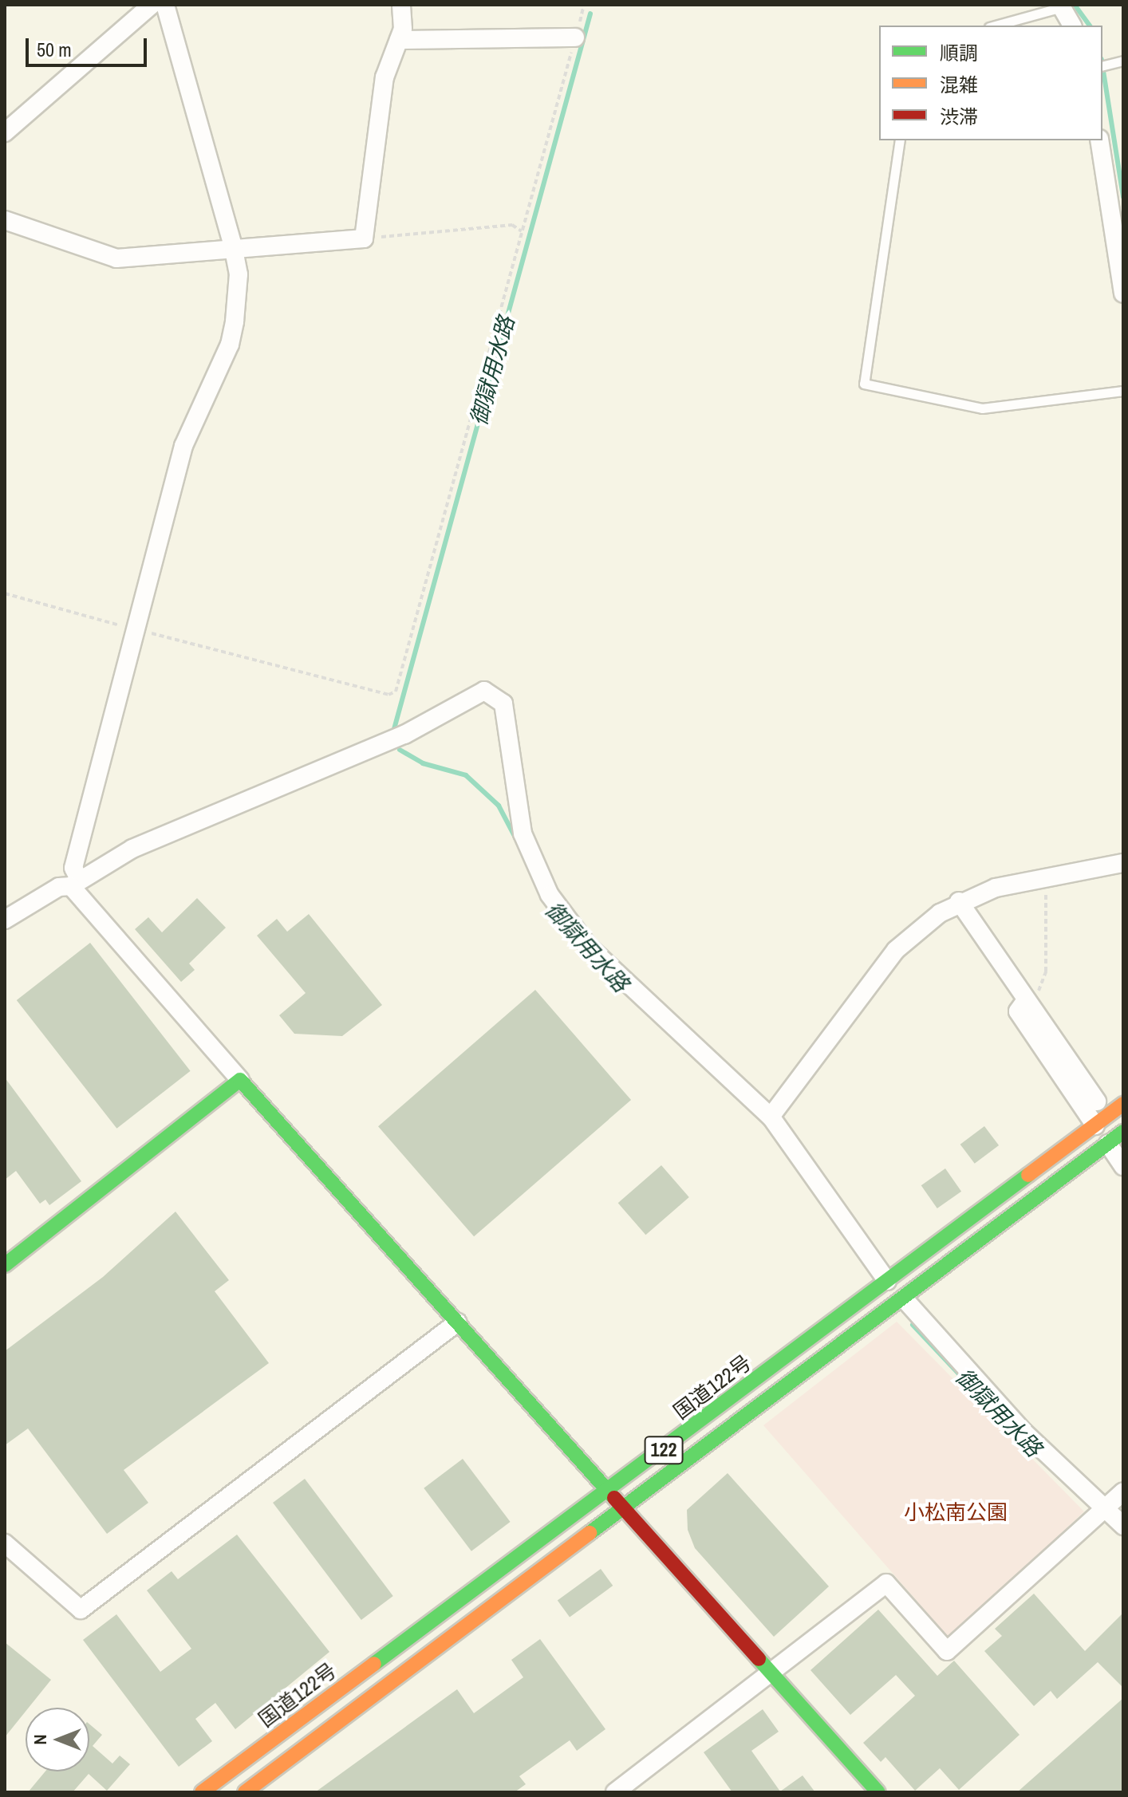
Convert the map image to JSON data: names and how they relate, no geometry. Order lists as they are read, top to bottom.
{
  "streets": {
    "main road": ["国道122号", "122"]
  },
  "water": ["御獄用水路"],
  "parks": ["小松南公園"],
  "legend": ["順調", "混雑", "渋滞"],
  "scale_bar": "50 m",
  "north": "left"
}
